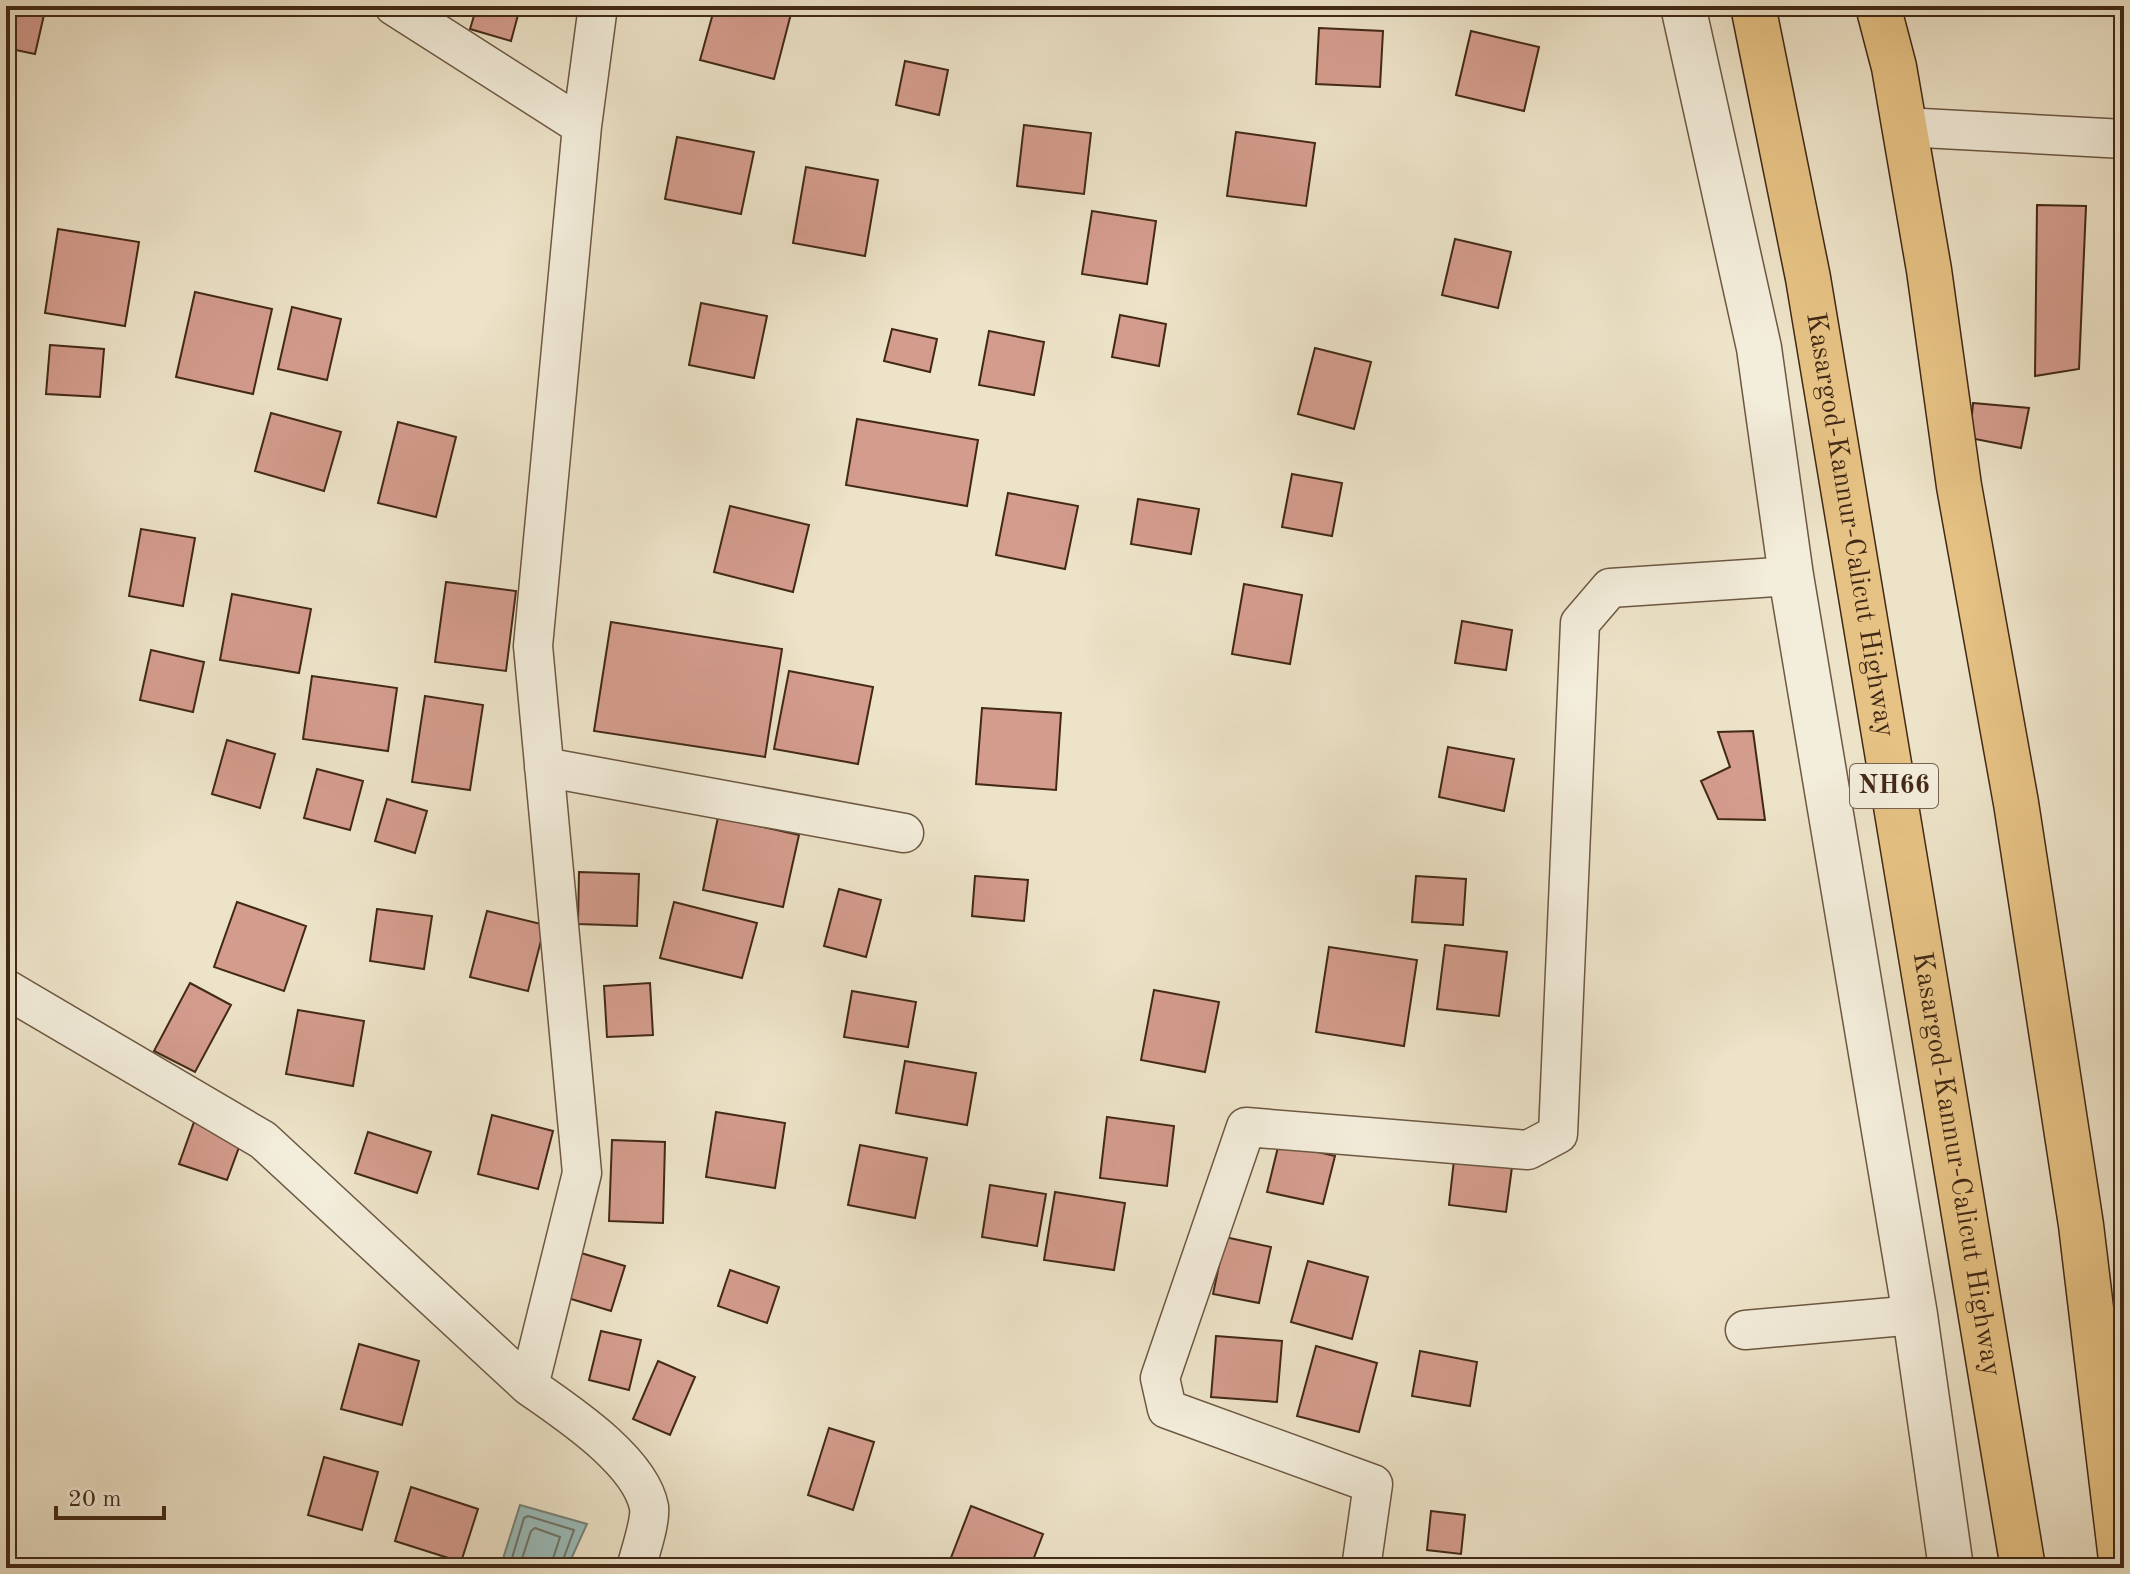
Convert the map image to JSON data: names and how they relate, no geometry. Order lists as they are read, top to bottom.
{
  "streets": {
    "highway": ["Kasargod-Kannur-Calicut Highway", "NH66"]
  },
  "scale_bar": "20 m"
}
